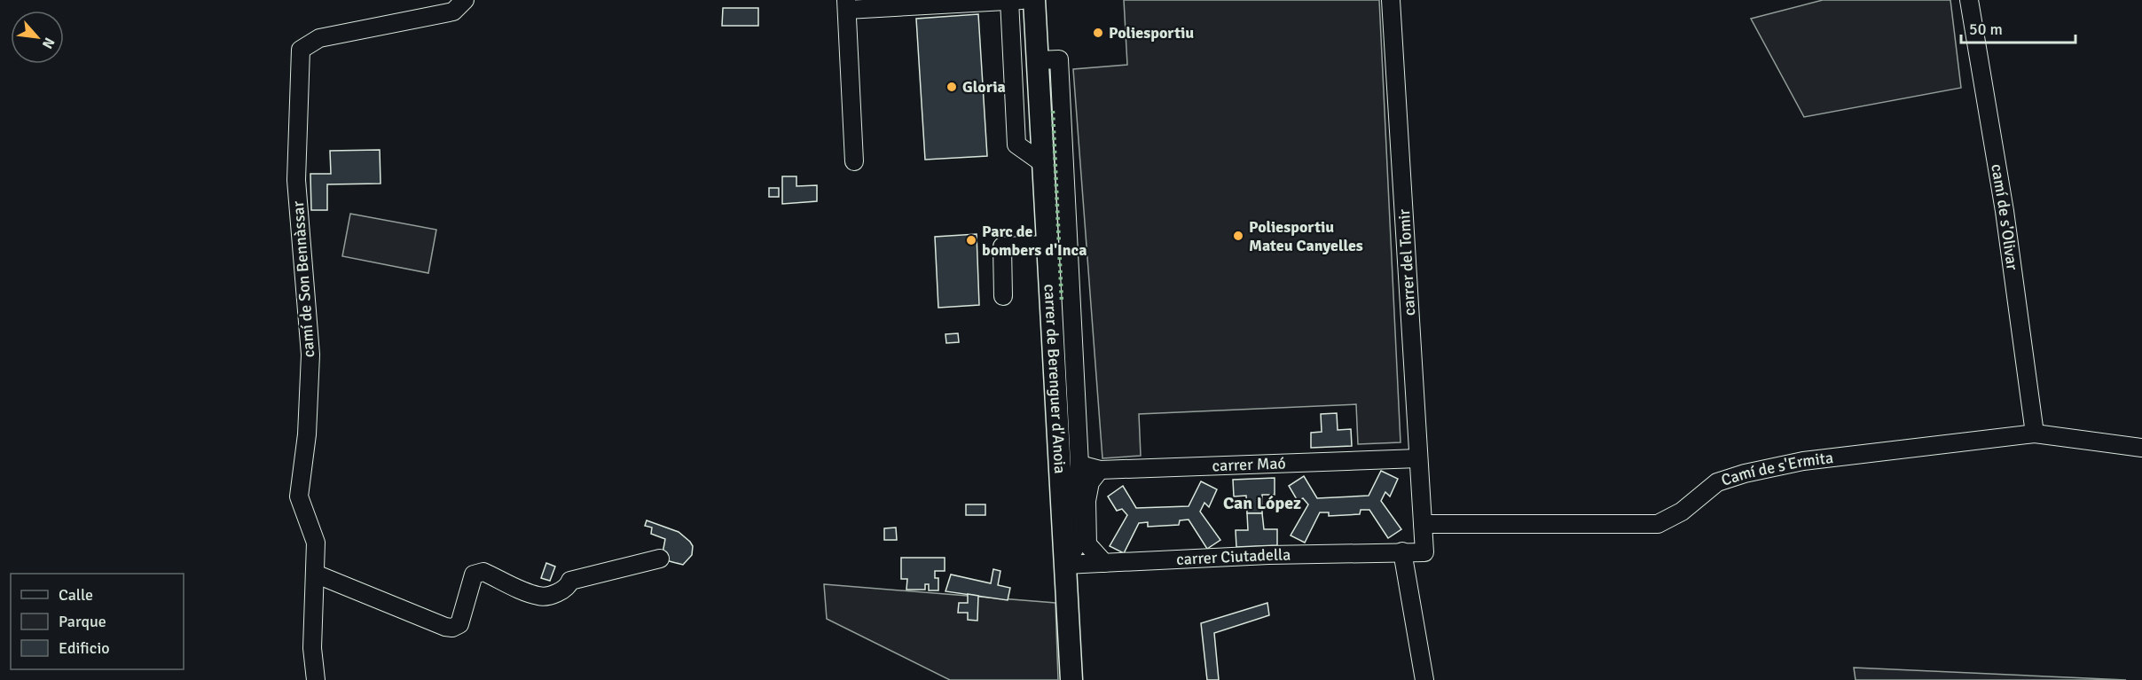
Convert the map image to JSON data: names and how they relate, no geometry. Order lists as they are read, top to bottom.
{
  "streets": {
    "main road": ["carrer de Berenguer d'Anoia"],
    "street": [
      "camí de s'Olivar",
      "carrer del Tomir",
      "camí de Son Bennàssar",
      "carrer Maó",
      "Camí de s'Ermita",
      "carrer Ciutadella"
    ]
  },
  "crossings": [
    ["camí de s'Olivar", "Camí de s'Ermita"],
    ["carrer del Tomir", "carrer Maó"],
    ["carrer del Tomir", "Camí de s'Ermita"],
    ["carrer del Tomir", "carrer Ciutadella"],
    ["carrer de Berenguer d'Anoia", "carrer Ciutadella"],
    ["Camí de s'Ermita", "carrer Ciutadella"]
  ],
  "districts": ["Can López"],
  "places": [
    "Poliesportiu",
    "Gloria",
    "Poliesportiu Mateu Canyelles",
    "Parc de bombers d'Inca"
  ],
  "legend": ["Calle", "Parque", "Edificio"],
  "scale_bar": "50 m",
  "north": "bottom right"
}
